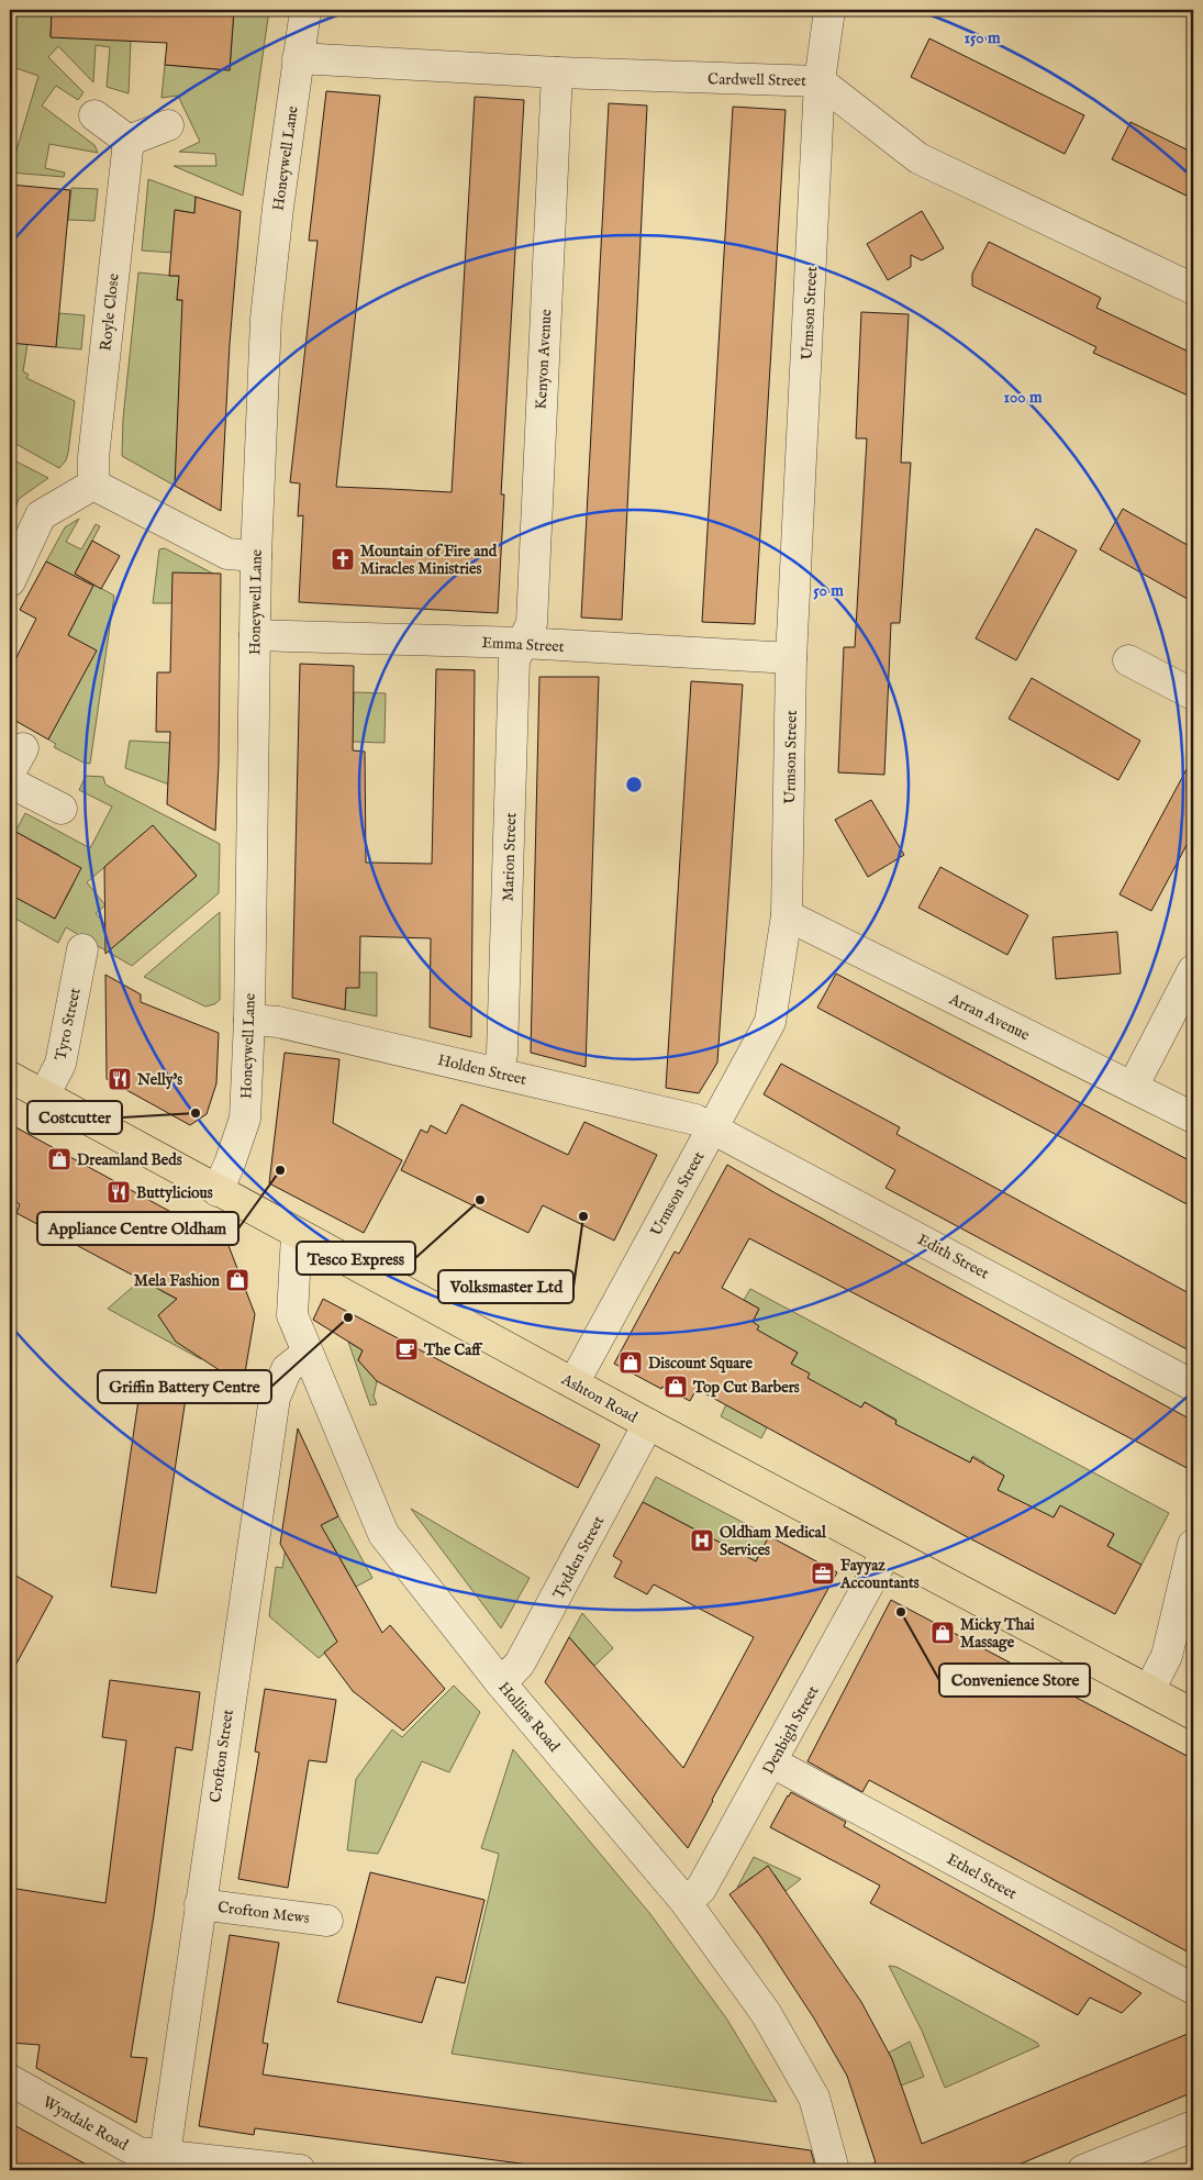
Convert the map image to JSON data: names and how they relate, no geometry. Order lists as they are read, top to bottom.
{
  "streets": {
    "highway": ["Ashton Road"],
    "street": [
      "Cardwell Street",
      "Honeywell Lane",
      "Royle Close",
      "Urmson Street",
      "Kenyon Avenue",
      "Emma Street",
      "Marion Street",
      "Arran Avenue",
      "Tyro Street",
      "Holden Street",
      "Edith Street",
      "Tydden Street",
      "Hollins Road",
      "Denbigh Street",
      "Crofton Street",
      "Ethel Street",
      "Crofton Mews",
      "Wyndale Road"
    ]
  },
  "crossings": [
    ["Cardwell Street", "Honeywell Lane"],
    ["Cardwell Street", "Urmson Street"],
    ["Cardwell Street", "Kenyon Avenue"],
    ["Honeywell Lane", "Emma Street"],
    ["Honeywell Lane", "Holden Street"],
    ["Honeywell Lane", "Ashton Road"],
    ["Urmson Street", "Emma Street"],
    ["Urmson Street", "Arran Avenue"],
    ["Urmson Street", "Holden Street"],
    ["Urmson Street", "Edith Street"],
    ["Urmson Street", "Ashton Road"],
    ["Kenyon Avenue", "Emma Street"],
    ["Kenyon Avenue", "Marion Street"],
    ["Emma Street", "Marion Street"],
    ["Marion Street", "Holden Street"],
    ["Tyro Street", "Ashton Road"],
    ["Holden Street", "Edith Street"],
    ["Ashton Road", "Tydden Street"],
    ["Ashton Road", "Hollins Road"],
    ["Ashton Road", "Denbigh Street"],
    ["Tydden Street", "Hollins Road"],
    ["Hollins Road", "Denbigh Street"],
    ["Hollins Road", "Crofton Street"],
    ["Denbigh Street", "Ethel Street"],
    ["Crofton Street", "Crofton Mews"],
    ["Crofton Street", "Wyndale Road"]
  ],
  "places": {
    "church": ["Mountain of Fire and Miracles Ministries"],
    "restaurant": ["Nelly's", "Buttylicious"],
    "other": [
      "Costcutter",
      "Appliance Centre Oldham",
      "Tesco Express",
      "Volksmaster Ltd",
      "Griffin Battery Centre",
      "Convenience Store"
    ],
    "shop": [
      "Dreamland Beds",
      "Mela Fashion",
      "Discount Square",
      "Top Cut Barbers",
      "Micky Thai Massage"
    ],
    "cafe": ["The Caff"],
    "hospital": ["Oldham Medical Services"],
    "office": ["Fayyaz Accountants"]
  },
  "rings": ["150 m", "100 m", "50 m"]
}
